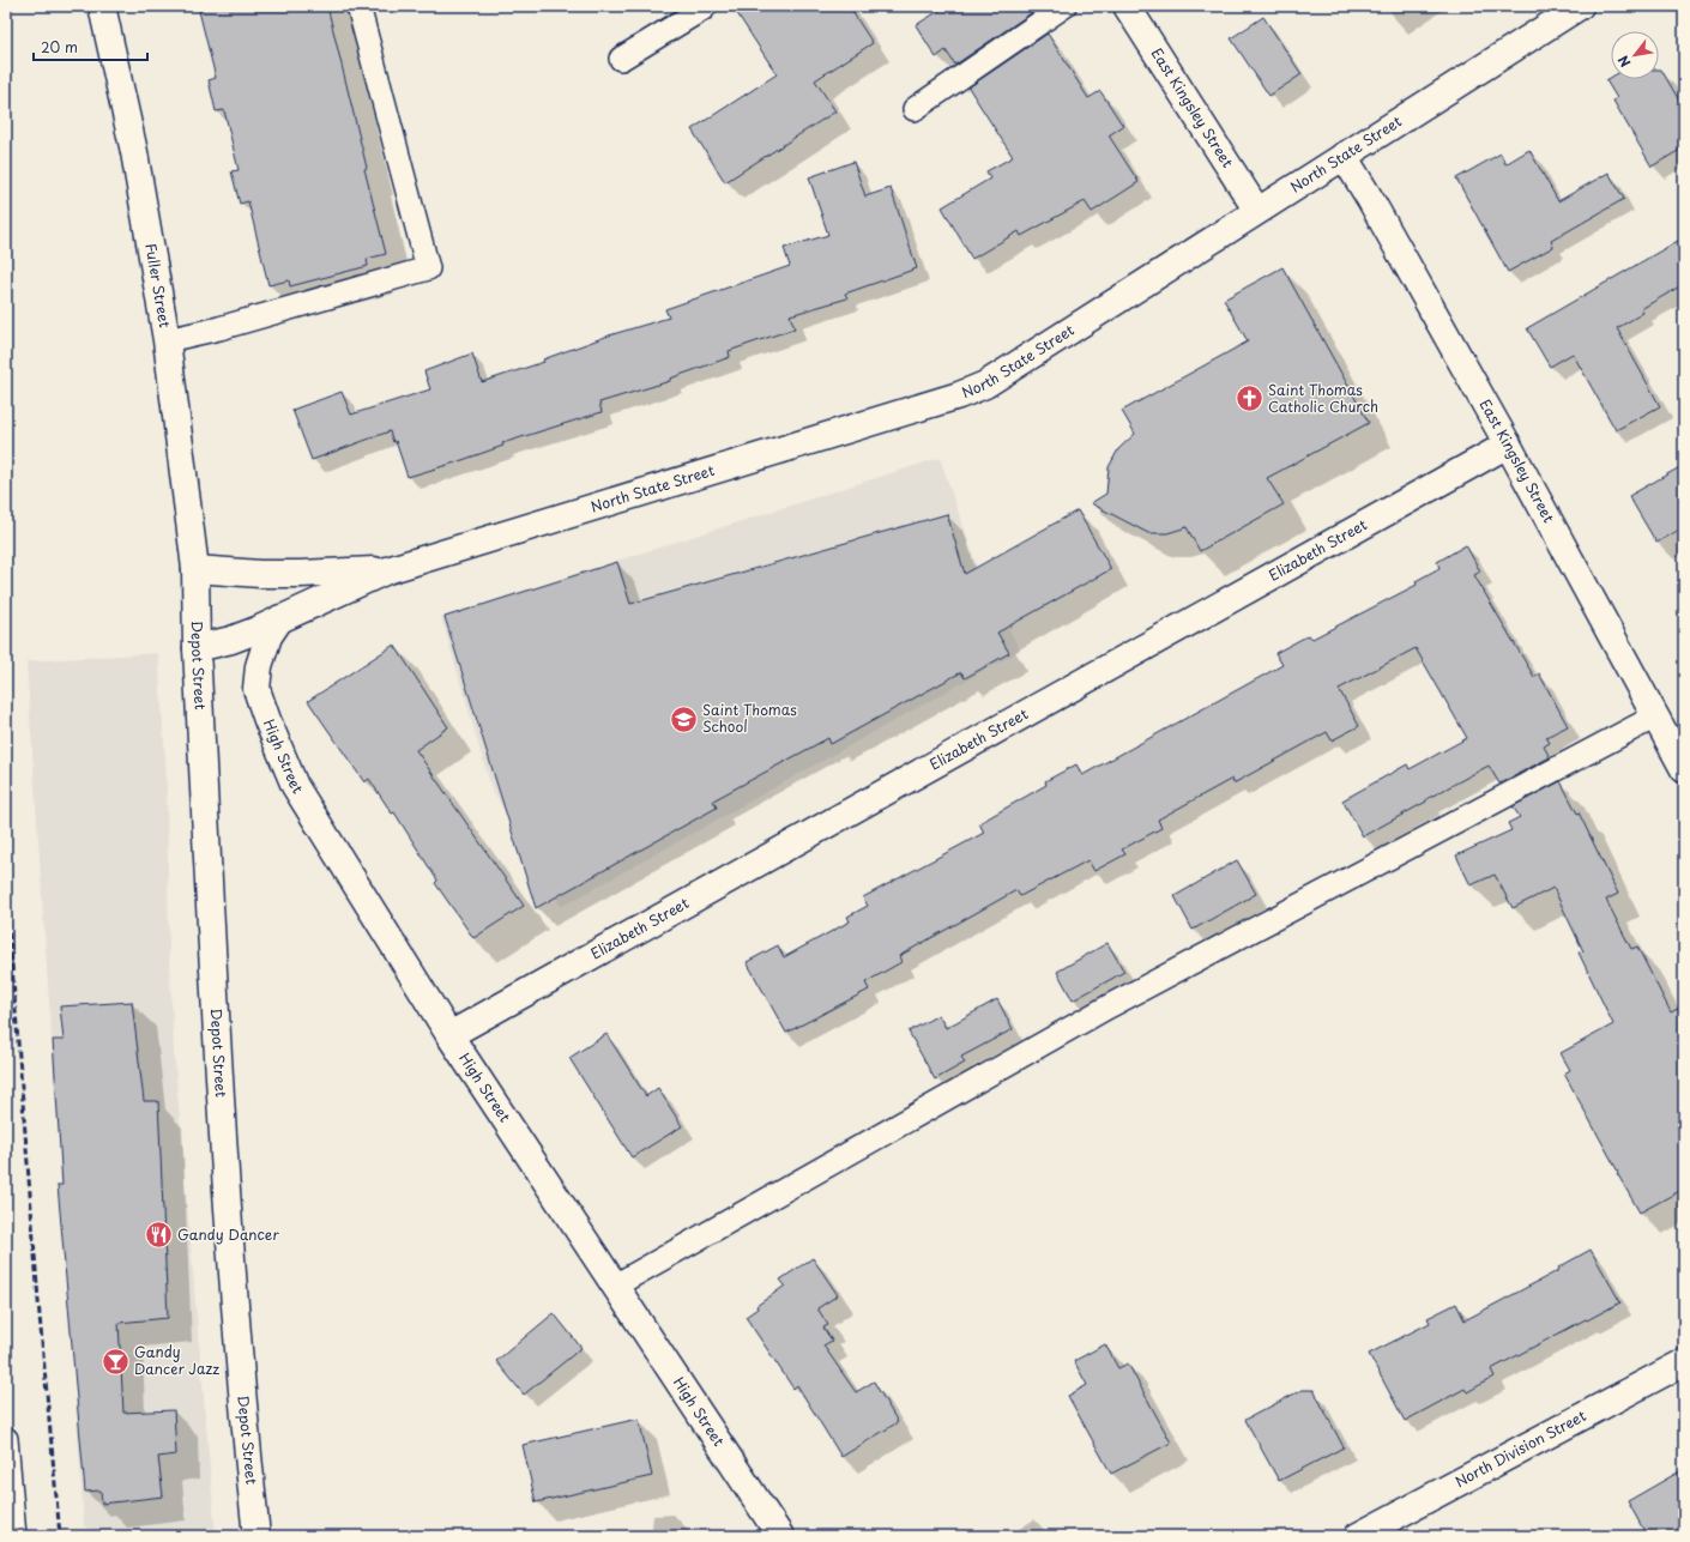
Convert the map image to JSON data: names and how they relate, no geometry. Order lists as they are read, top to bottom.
{
  "streets": {
    "street": [
      "East Kingsley Street",
      "North State Street",
      "Fuller Street",
      "Elizabeth Street",
      "Depot Street",
      "High Street",
      "North Division Street"
    ]
  },
  "crossings": [
    ["East Kingsley Street", "North State Street"],
    ["East Kingsley Street", "Elizabeth Street"],
    ["Fuller Street", "Depot Street"],
    ["Elizabeth Street", "High Street"]
  ],
  "places": {
    "church": ["Saint Thomas Catholic Church"],
    "school or university": ["Saint Thomas School"],
    "restaurant": ["Gandy Dancer"],
    "bar": ["Gandy Dancer Jazz"]
  },
  "scale_bar": "20 m",
  "north": "bottom left"
}
